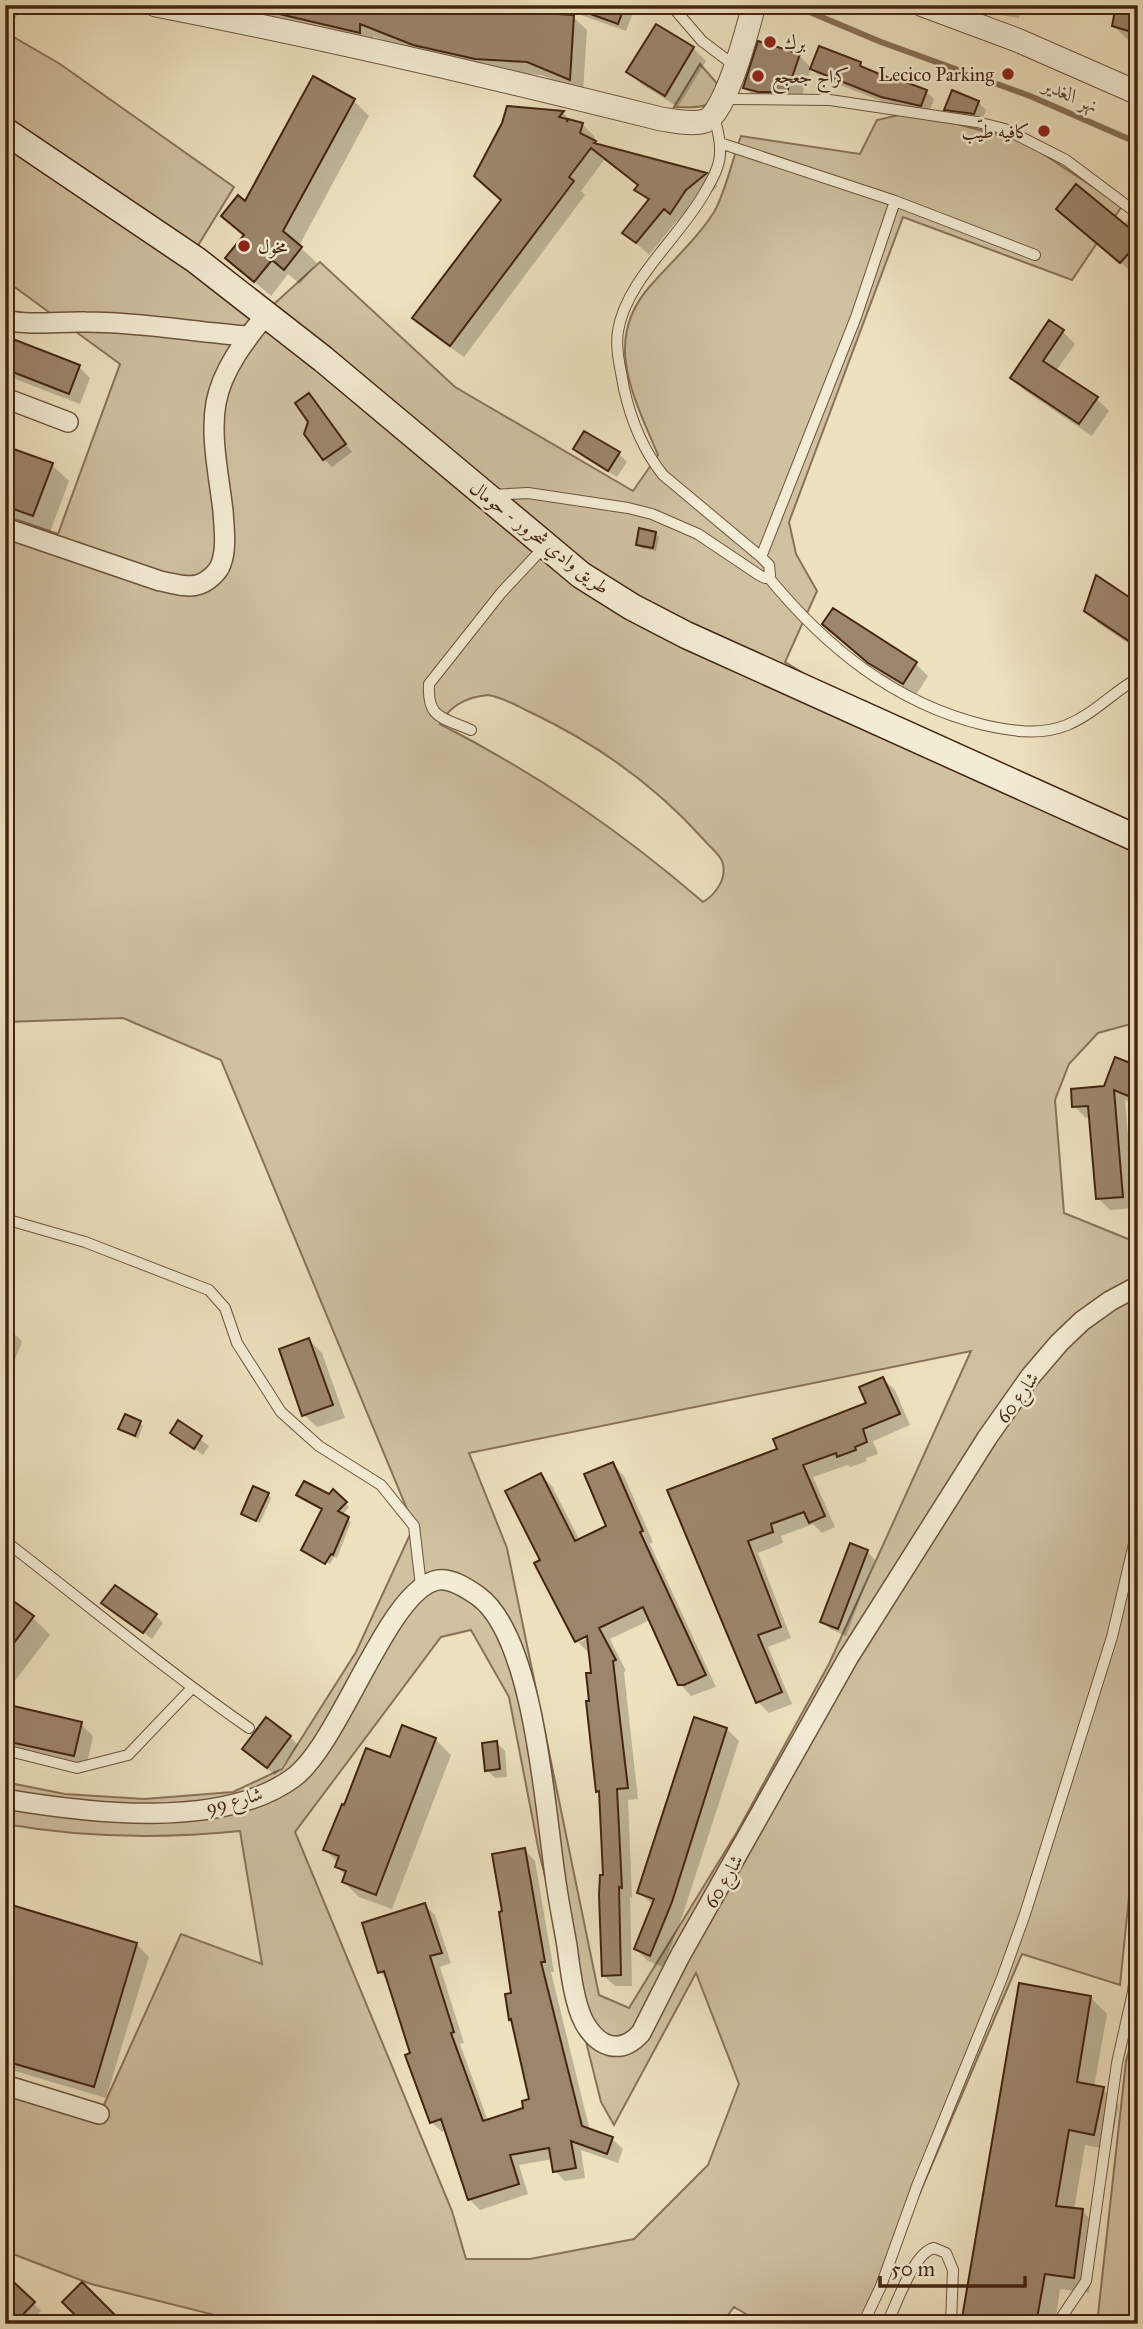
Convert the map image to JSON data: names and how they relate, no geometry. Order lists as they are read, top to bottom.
{
  "streets": {
    "main road": ["طريق وادي شحرور - حومال"],
    "street": ["شارع 60", "شارع 99"]
  },
  "crossings": [
    ["شارع 60", "شارع 99"]
  ],
  "water": ["نهر الغدير"],
  "places": [
    "برك",
    "Lecico Parking",
    "كراج جعجع",
    "كافيه طيّب",
    "مخول"
  ],
  "scale_bar": "50 m"
}
